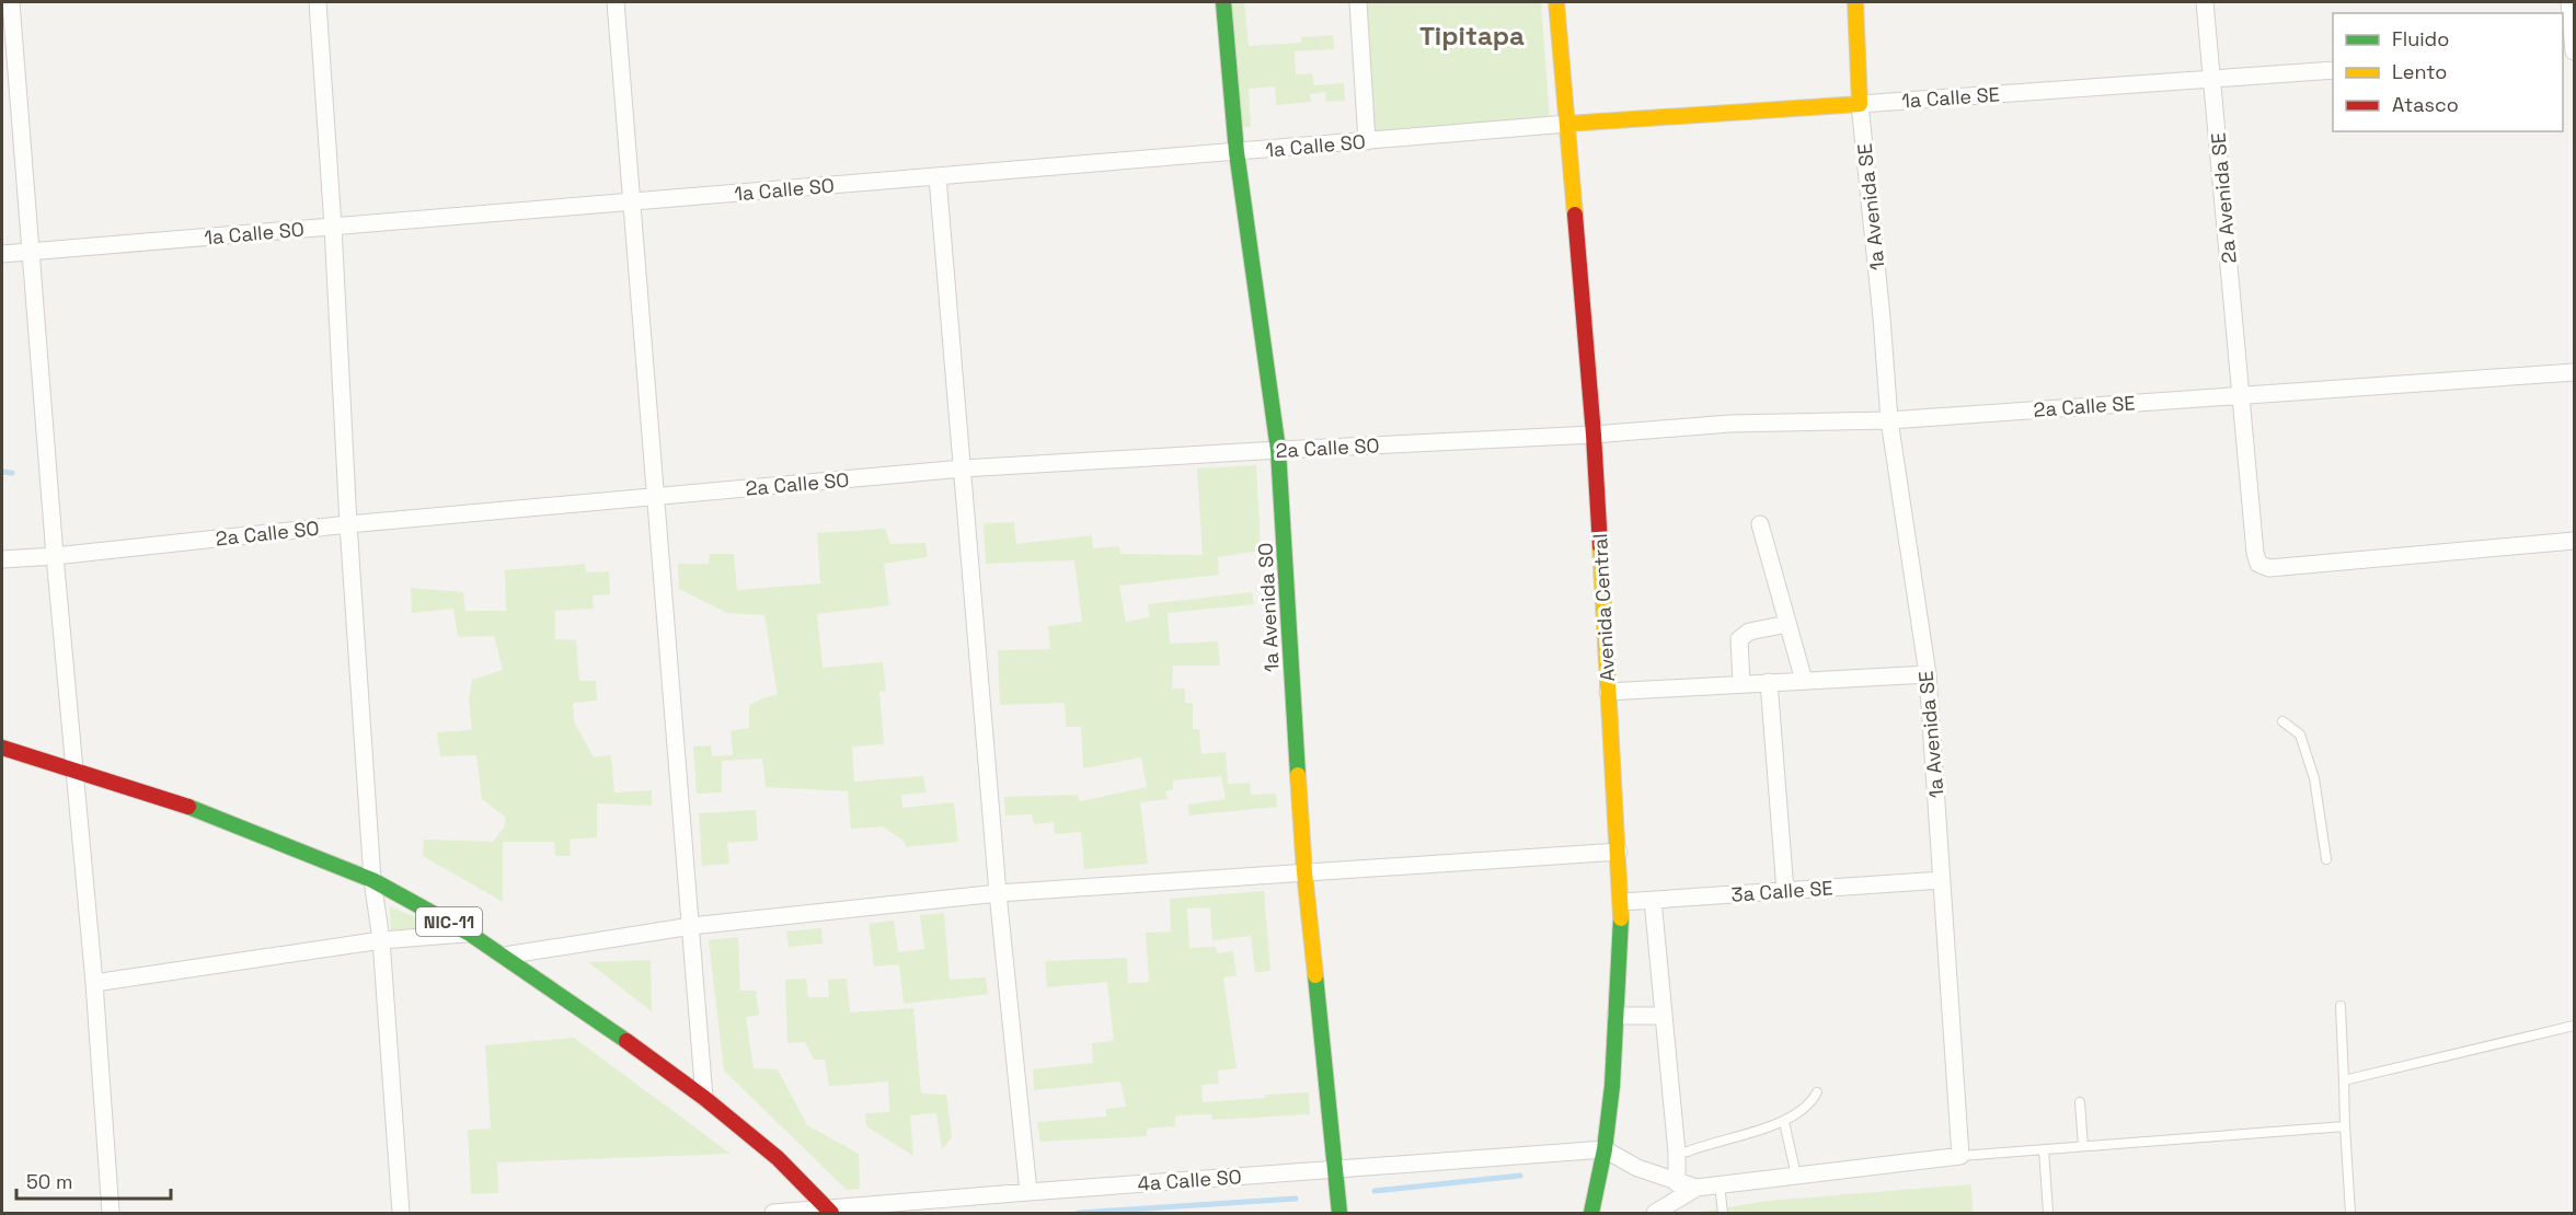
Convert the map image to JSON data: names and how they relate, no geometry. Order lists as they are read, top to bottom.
{
  "streets": {
    "main road": [
      "1a Calle SE",
      "1a Avenida SE",
      "1a Avenida SO",
      "Avenida Central",
      "NIC-11"
    ],
    "street": [
      "1a Calle SO",
      "2a Avenida SE",
      "2a Calle SE",
      "2a Calle SO",
      "3a Calle SE",
      "4a Calle SO"
    ]
  },
  "crossings": [
    ["1a Calle SE", "1a Calle SO"],
    ["1a Calle SE", "2a Avenida SE"],
    ["1a Calle SE", "1a Avenida SE"],
    ["1a Calle SE", "Avenida Central"],
    ["1a Calle SO", "1a Avenida SO"],
    ["1a Calle SO", "Avenida Central"],
    ["2a Avenida SE", "2a Calle SE"],
    ["1a Avenida SE", "2a Calle SE"],
    ["1a Avenida SE", "3a Calle SE"],
    ["2a Calle SE", "2a Calle SO"],
    ["2a Calle SE", "Avenida Central"],
    ["2a Calle SO", "1a Avenida SO"],
    ["2a Calle SO", "Avenida Central"],
    ["1a Avenida SO", "4a Calle SO"],
    ["Avenida Central", "3a Calle SE"],
    ["Avenida Central", "4a Calle SO"],
    ["NIC-11", "4a Calle SO"]
  ],
  "districts": ["Tipitapa"],
  "legend": ["Fluido", "Lento", "Atasco"],
  "scale_bar": "50 m"
}
